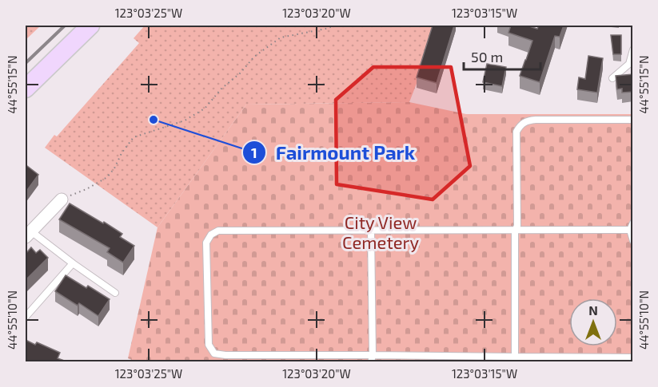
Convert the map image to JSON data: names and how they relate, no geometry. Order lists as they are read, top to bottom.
{
  "parks": ["City View Cemetery"],
  "places": ["Fairmount Park"],
  "scale_bar": "50 m",
  "north": "top",
  "coordinates": [
    "123°03'25\"W",
    "123°03'20\"W",
    "123°03'15\"W",
    "44°55'15\"N",
    "44°55'10\"N"
  ]
}
